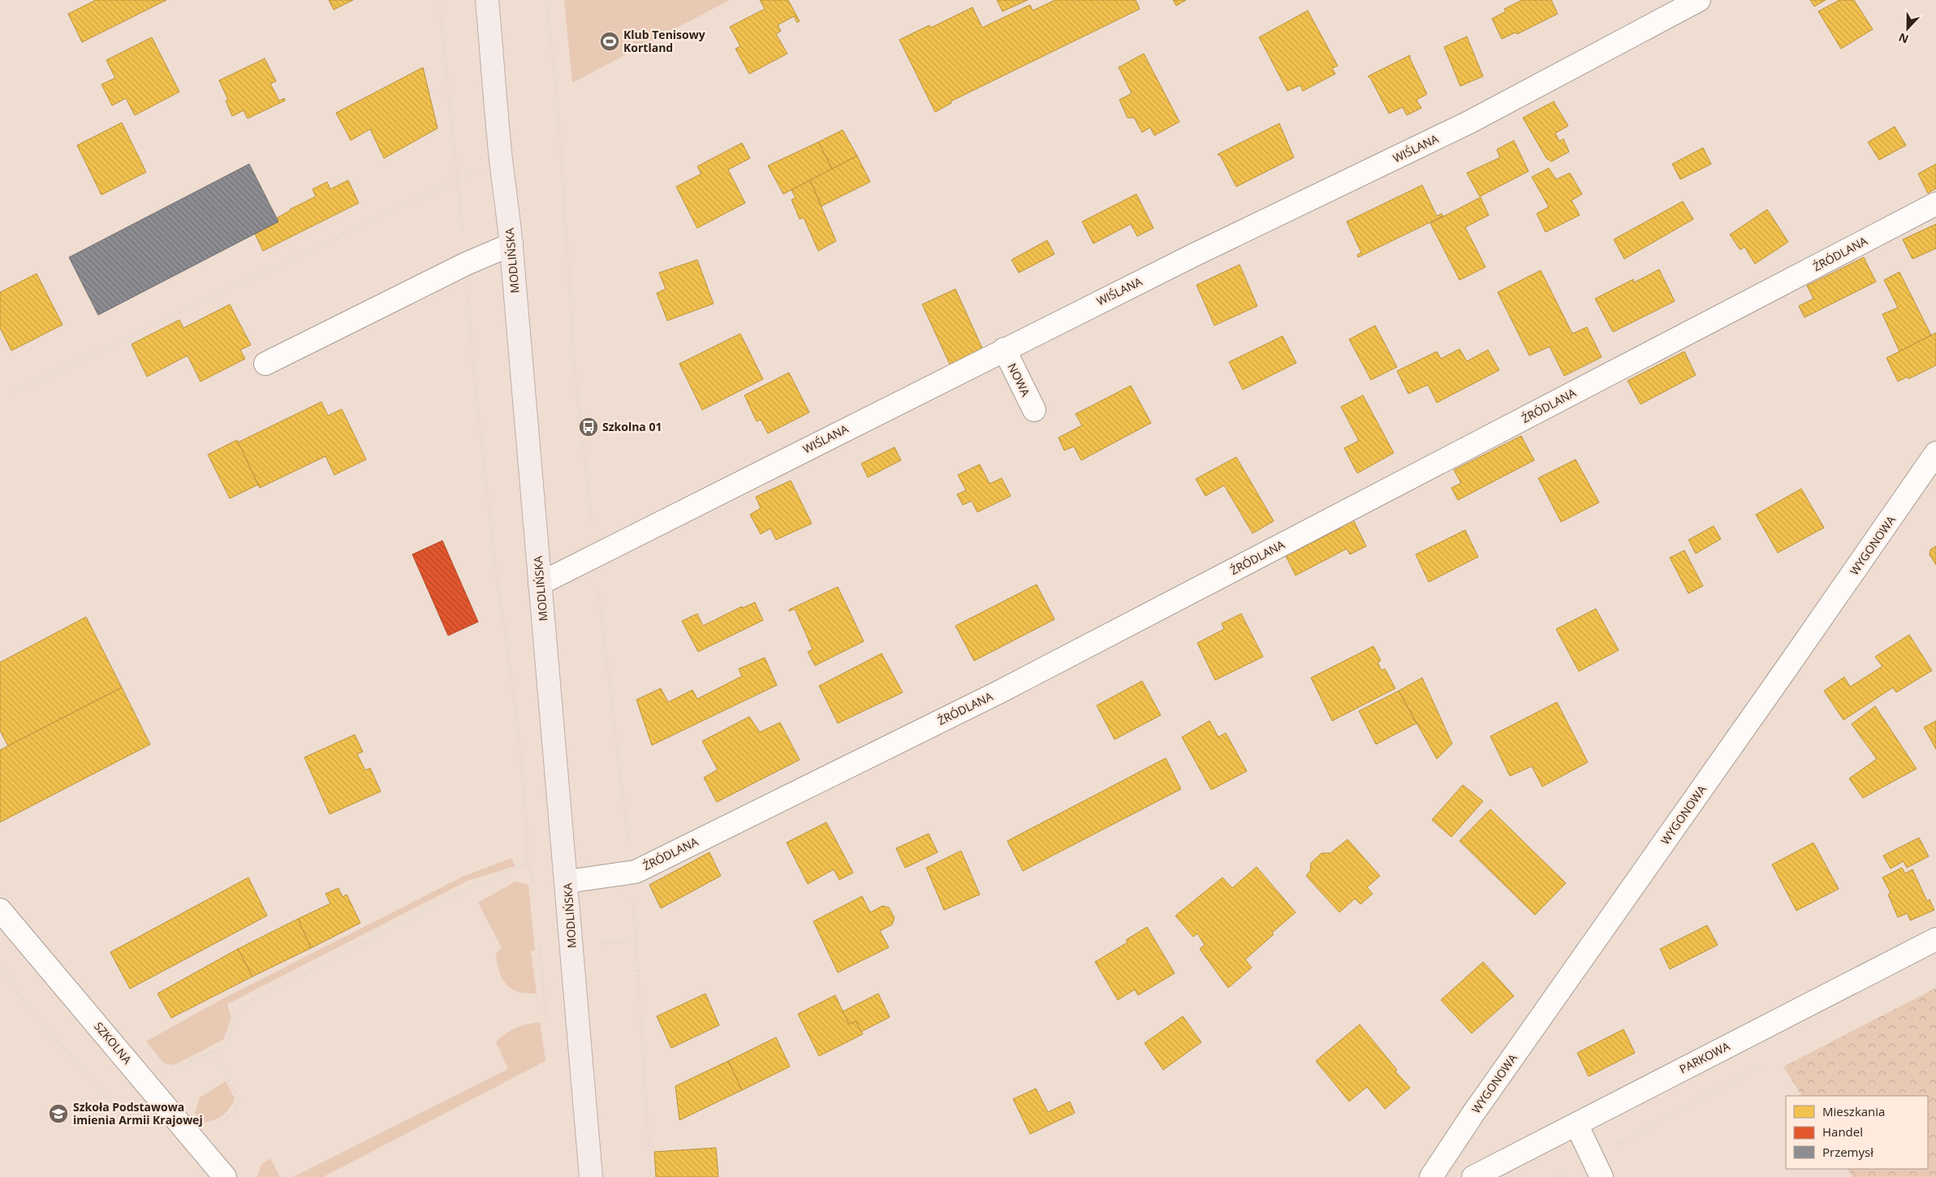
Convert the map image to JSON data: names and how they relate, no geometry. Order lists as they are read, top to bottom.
{
  "streets": {
    "main road": ["MODLIŃSKA"],
    "street": [
      "WIŚLANA",
      "ŹRÓDLANA",
      "NOWA",
      "WYGONOWA",
      "SZKOLNA",
      "PARKOWA"
    ]
  },
  "crossings": [
    ["WIŚLANA", "MODLIŃSKA"],
    ["WIŚLANA", "NOWA"],
    ["ŹRÓDLANA", "MODLIŃSKA"]
  ],
  "places": {
    "sports": ["Klub Tenisowy Kortland"],
    "bus stop": ["Szkolna 01"],
    "school or university": ["Szkoła Podstawowa imienia Armii Krajowej"]
  },
  "legend": ["Mieszkania", "Handel", "Przemysł"],
  "north": "bottom"
}
